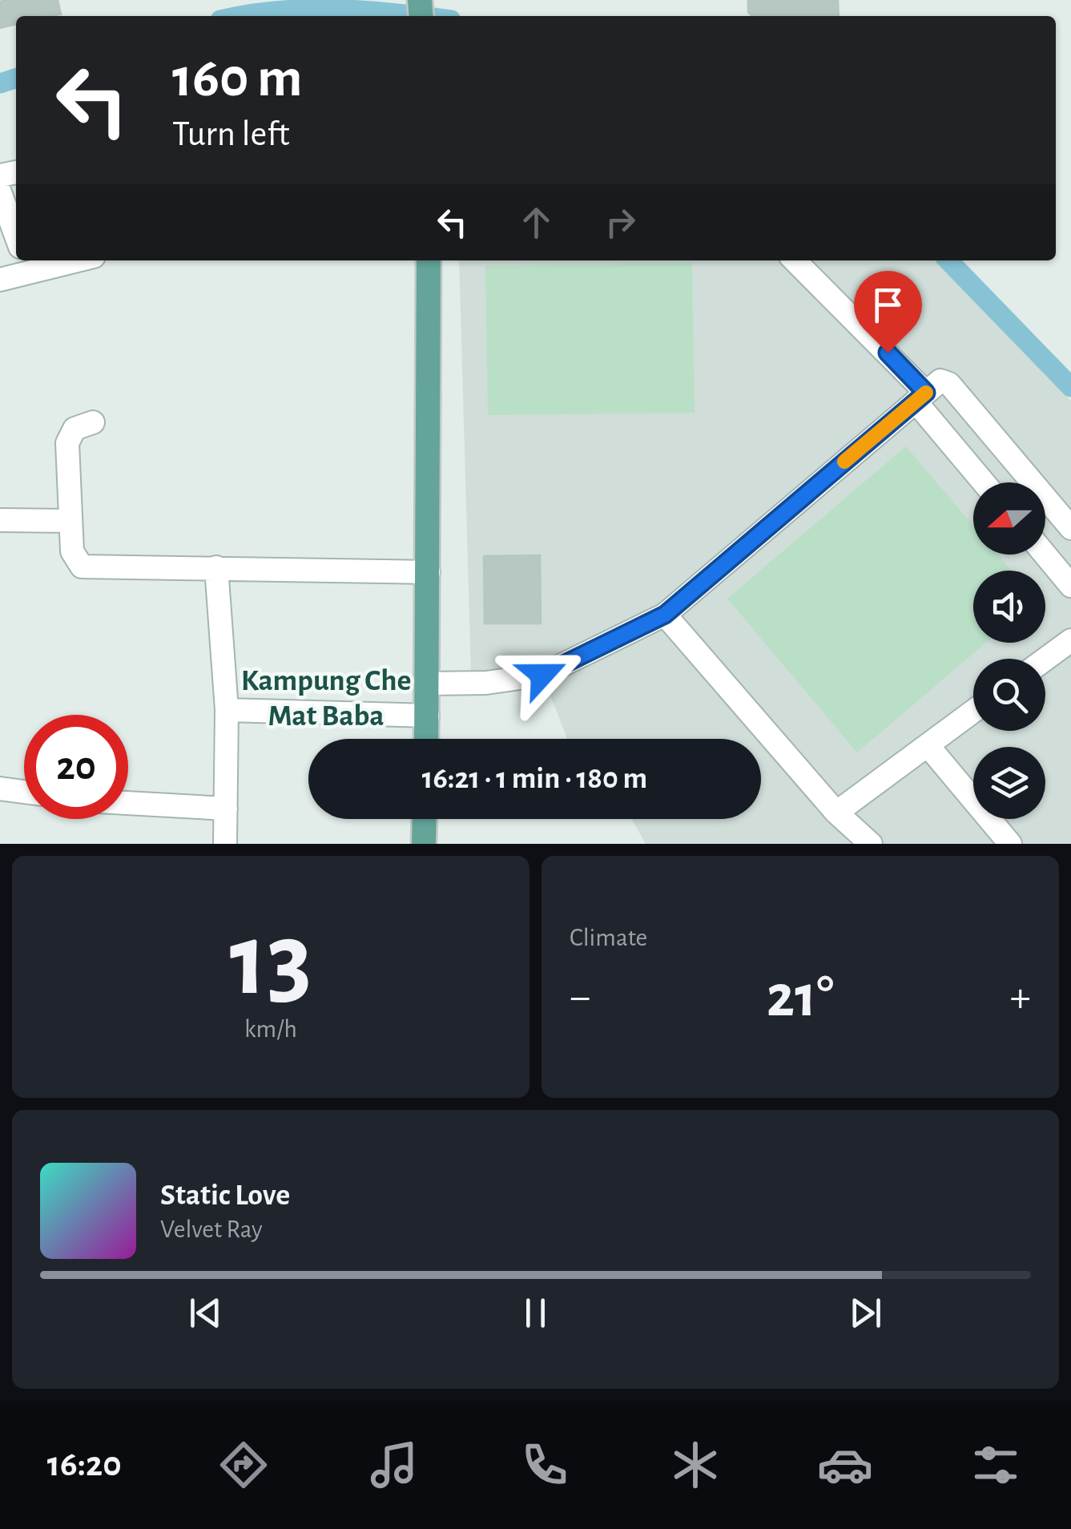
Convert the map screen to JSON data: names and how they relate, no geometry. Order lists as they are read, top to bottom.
{
  "districts": ["Kampung Che Mat Baba"],
  "north": "left",
  "page": {
    "turn": ["160 m", "Turn left"],
    "limit": "20",
    "trip": "16:21 · 1 min · 180 m",
    "tile": [
      ["13", "km/h"],
      "Climate"
    ],
    "heat": ["−", "21°", "+"],
    "song": ["Static Love", "Velvet Ray"],
    "tabs": "16:20"
  }
}
